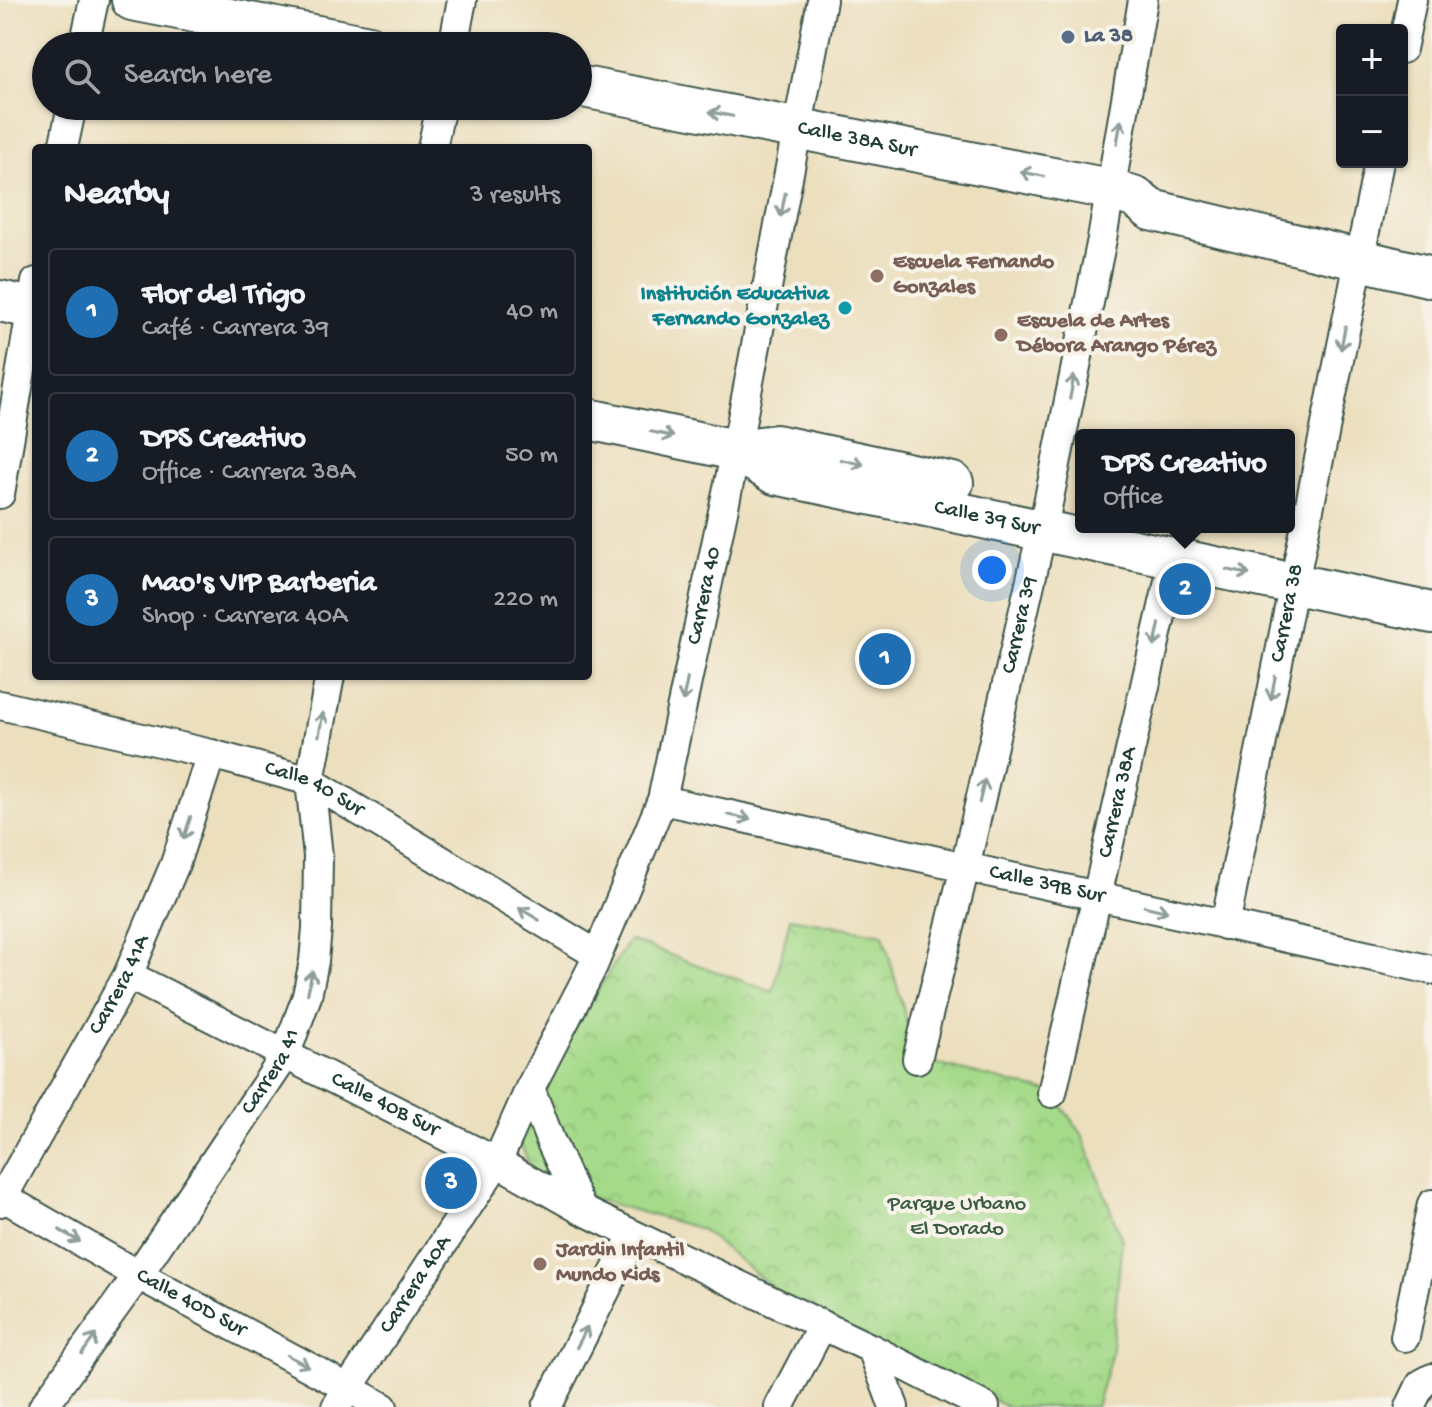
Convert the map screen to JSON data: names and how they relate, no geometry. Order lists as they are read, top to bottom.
{
  "streets": {
    "street": [
      "Calle 38A Sur",
      "Calle 39 Sur",
      "Carrera 40",
      "Carrera 38",
      "Carrera 39",
      "Calle 40 Sur",
      "Carrera 38A",
      "Calle 39B Sur",
      "Carrera 41A",
      "Carrera 41",
      "Calle 40B Sur",
      "Carrera 40A",
      "Calle 40D Sur"
    ]
  },
  "crossings": [
    ["Calle 38A Sur", "Carrera 40"],
    ["Calle 38A Sur", "Carrera 38"],
    ["Calle 38A Sur", "Carrera 39"],
    ["Calle 39 Sur", "Carrera 40"],
    ["Calle 39 Sur", "Carrera 38"],
    ["Calle 39 Sur", "Carrera 39"],
    ["Calle 39 Sur", "Carrera 38A"],
    ["Carrera 40", "Calle 40 Sur"],
    ["Carrera 40", "Calle 39B Sur"],
    ["Carrera 40", "Calle 40B Sur"],
    ["Carrera 40", "Carrera 40A"],
    ["Carrera 38", "Calle 39B Sur"],
    ["Carrera 39", "Calle 39B Sur"],
    ["Calle 40 Sur", "Carrera 41A"],
    ["Calle 40 Sur", "Carrera 41"],
    ["Carrera 38A", "Calle 39B Sur"],
    ["Carrera 41A", "Calle 40B Sur"],
    ["Carrera 41A", "Calle 40D Sur"],
    ["Carrera 41", "Calle 40B Sur"],
    ["Carrera 41", "Calle 40D Sur"],
    ["Calle 40B Sur", "Carrera 40A"],
    ["Carrera 40A", "Calle 40D Sur"]
  ],
  "one_way": [
    "Calle 38A Sur",
    "Calle 39 Sur",
    "Carrera 40",
    "Carrera 38",
    "Carrera 39",
    "Calle 40 Sur",
    "Carrera 38A",
    "Calle 39B Sur",
    "Carrera 41A",
    "Carrera 41",
    "Calle 40D Sur"
  ],
  "parks": ["Parque Urbano El Dorado"],
  "places": [
    "La 38",
    "Escuela Fernando Gonzales",
    "Institución Educativa Fernando Gonzalez",
    "Escuela de Artes Débora Arango Pérez",
    "Jardin Infantil Mundo Kids"
  ],
  "page": {
    "map_buttons": ["+", "−"],
    "search": "Search here",
    "heading": ["Nearby", "3 results"],
    "list": [
      {
        "mark": "1",
        "name": "Flor del Trigo",
        "note": "Café · Carrera 39",
        "value": "40 m"
      },
      {
        "mark": "2",
        "name": "DPS Creativo",
        "note": "Office · Carrera 38A",
        "value": "50 m"
      },
      {
        "mark": "3",
        "name": "Mao's VIP Barberia",
        "note": "Shop · Carrera 40A",
        "value": "220 m"
      }
    ],
    "popup": ["DPS Creativo", "Office"],
    "pins": ["2", "1", "3"]
  }
}
